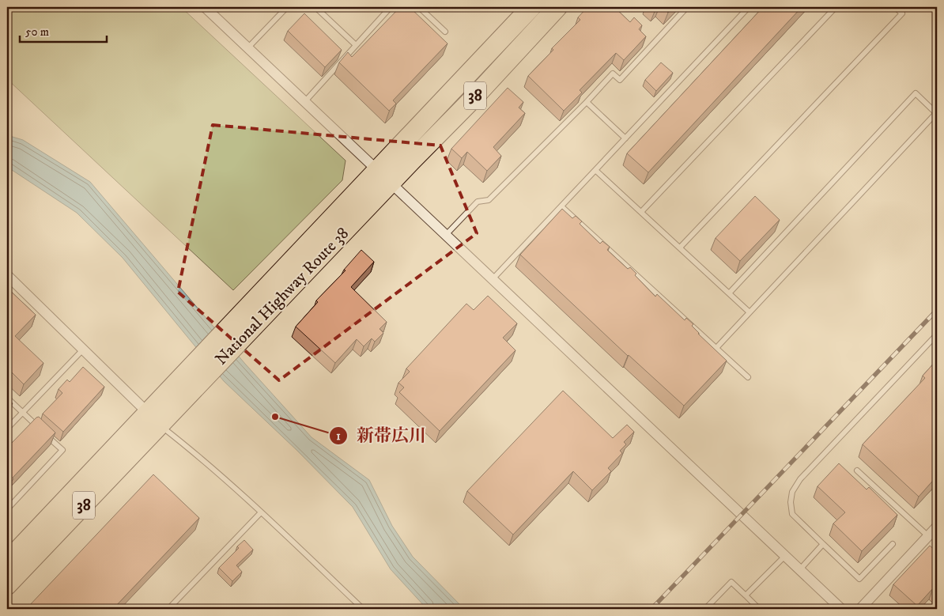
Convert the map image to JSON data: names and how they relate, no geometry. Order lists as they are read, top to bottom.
{
  "streets": {
    "highway": ["38", "National Highway Route 38"]
  },
  "places": ["新帯広川"],
  "scale_bar": "50 m"
}
